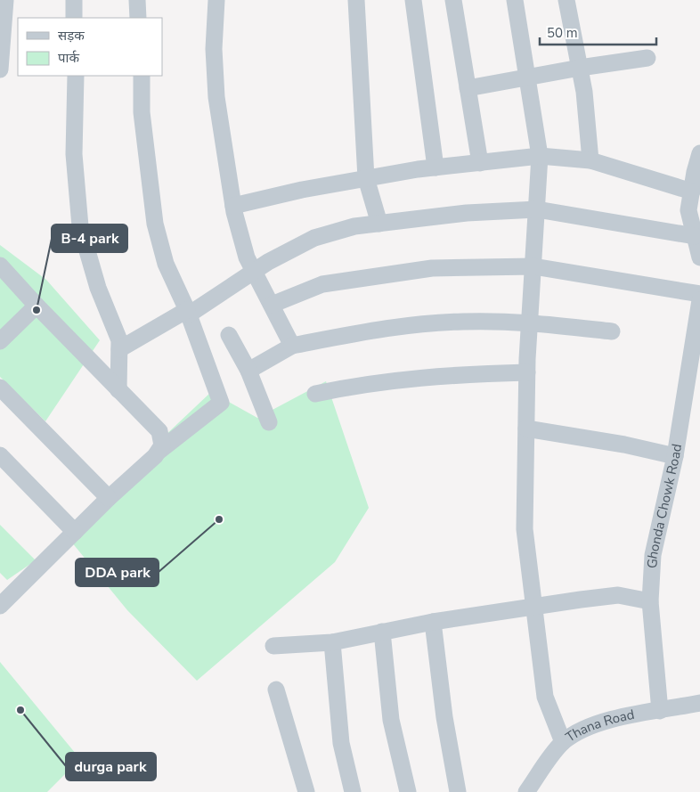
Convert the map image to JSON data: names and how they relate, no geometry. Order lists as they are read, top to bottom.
{
  "streets": {
    "street": ["Ghonda Chowk Road", "Thana Road"]
  },
  "crossings": [
    ["Ghonda Chowk Road", "Thana Road"]
  ],
  "places": ["B-4 park", "DDA park", "durga park"],
  "legend": ["सड़क", "पार्क"],
  "scale_bar": "50 m"
}
